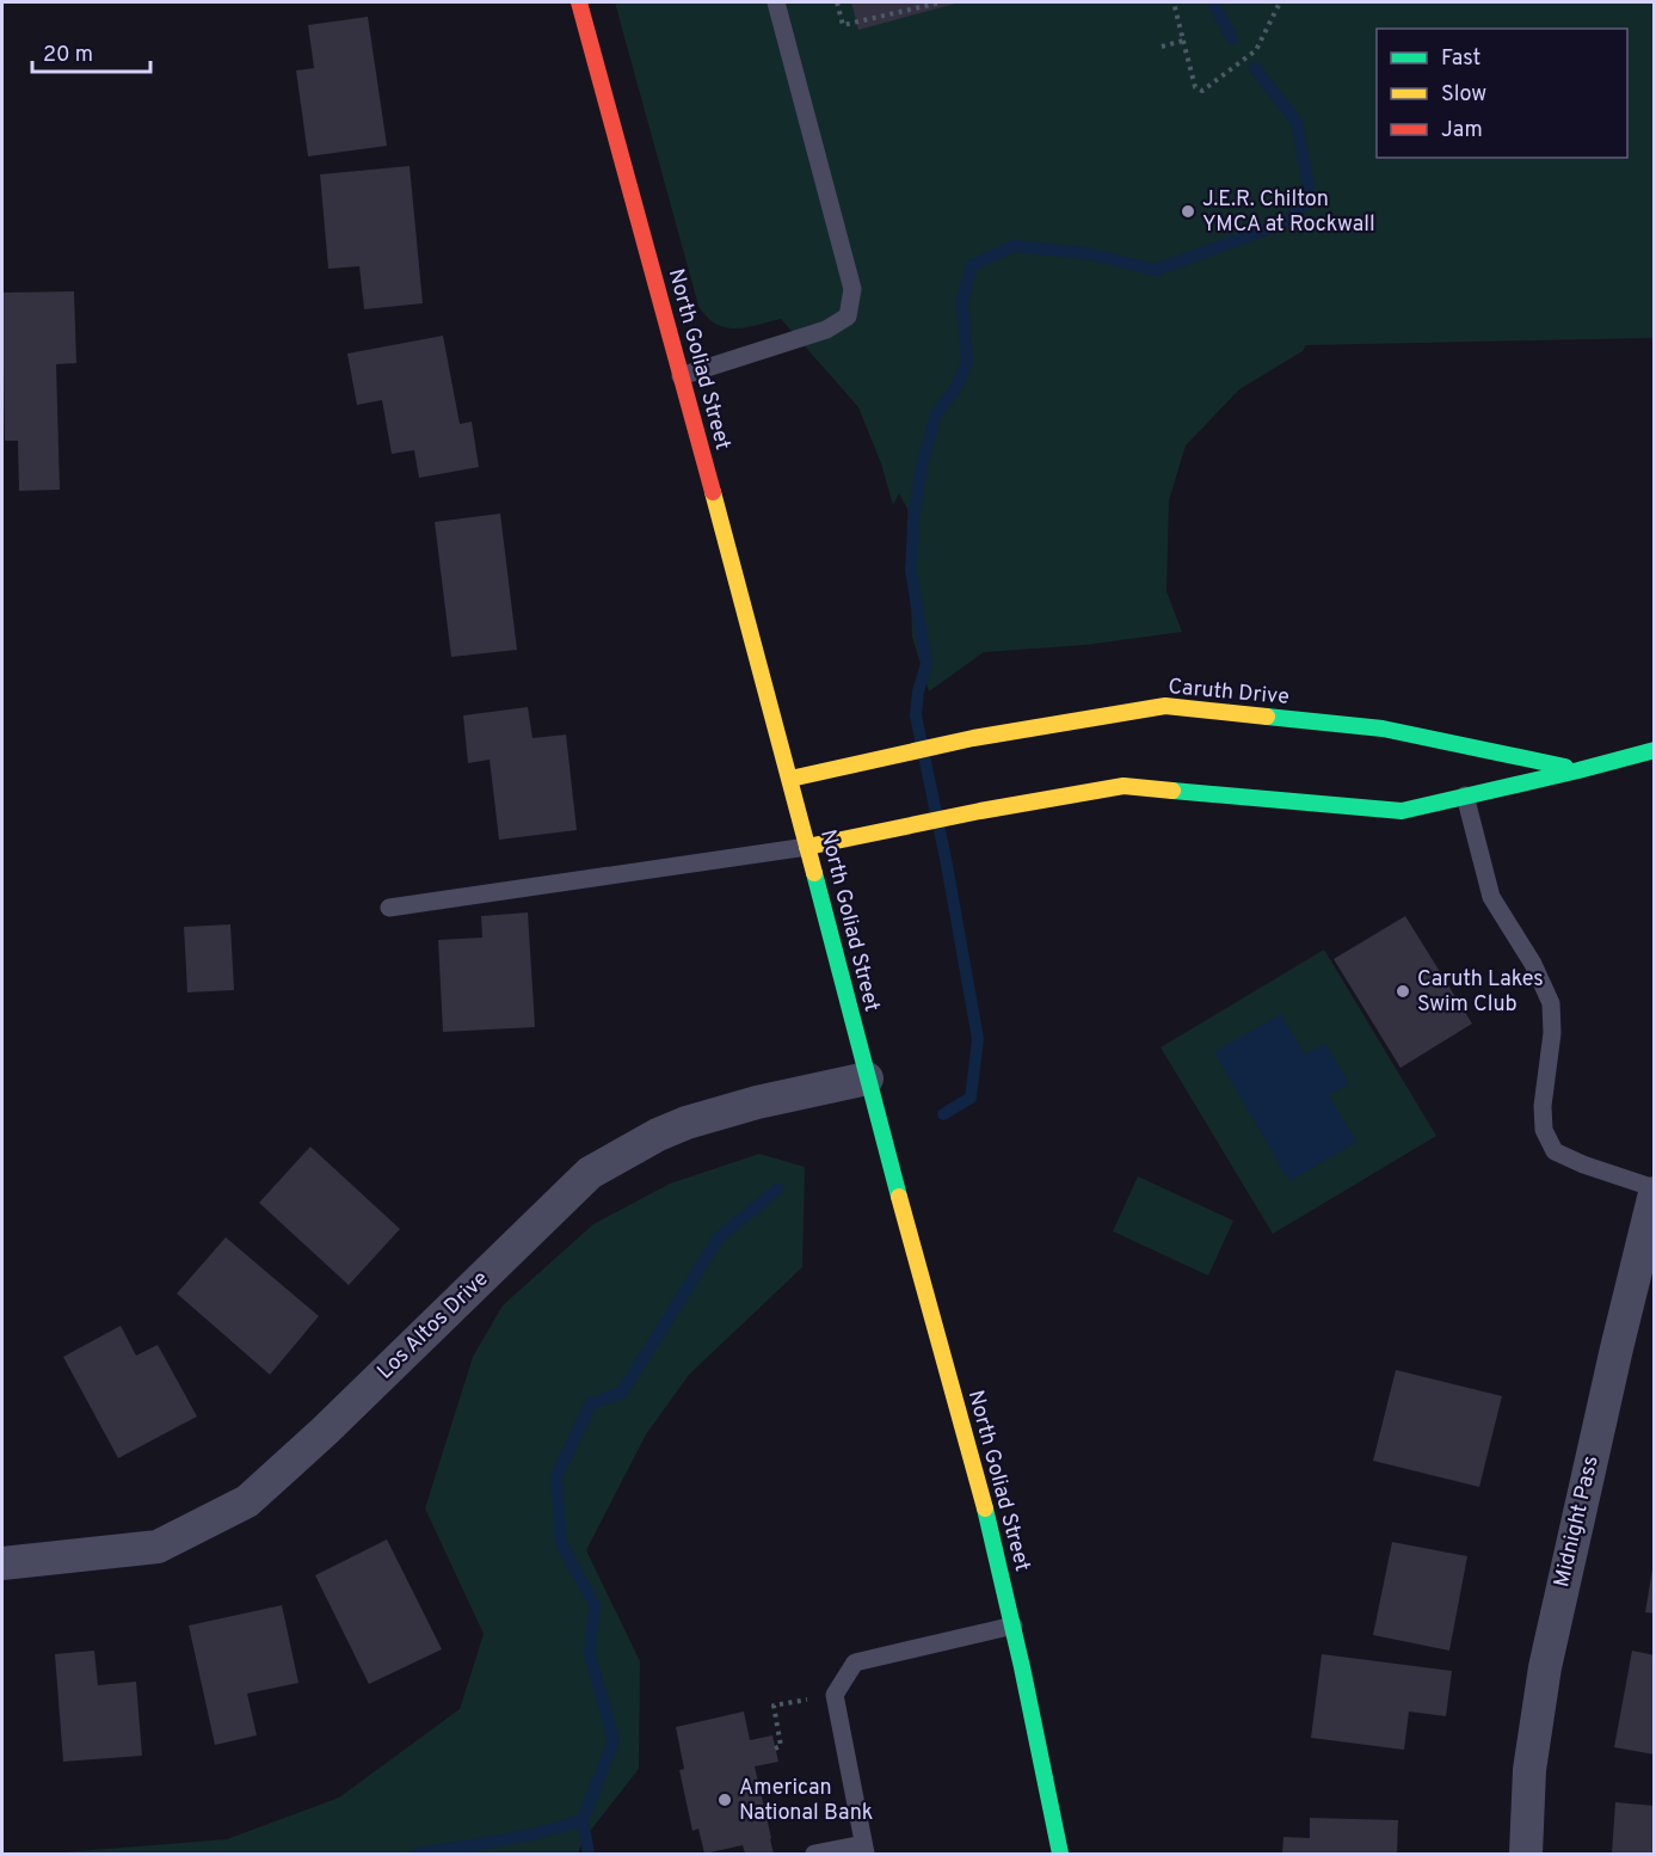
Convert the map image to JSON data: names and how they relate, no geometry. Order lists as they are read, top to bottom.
{
  "streets": {
    "main road": ["North Goliad Street", "Caruth Drive"],
    "street": ["Los Altos Drive", "Midnight Pass"]
  },
  "crossings": [
    ["North Goliad Street", "Caruth Drive"],
    ["North Goliad Street", "Los Altos Drive"]
  ],
  "places": ["J.E.R. Chilton YMCA at Rockwall", "Caruth Lakes Swim Club", "American National Bank"],
  "legend": ["Fast", "Slow", "Jam"],
  "scale_bar": "20 m"
}
